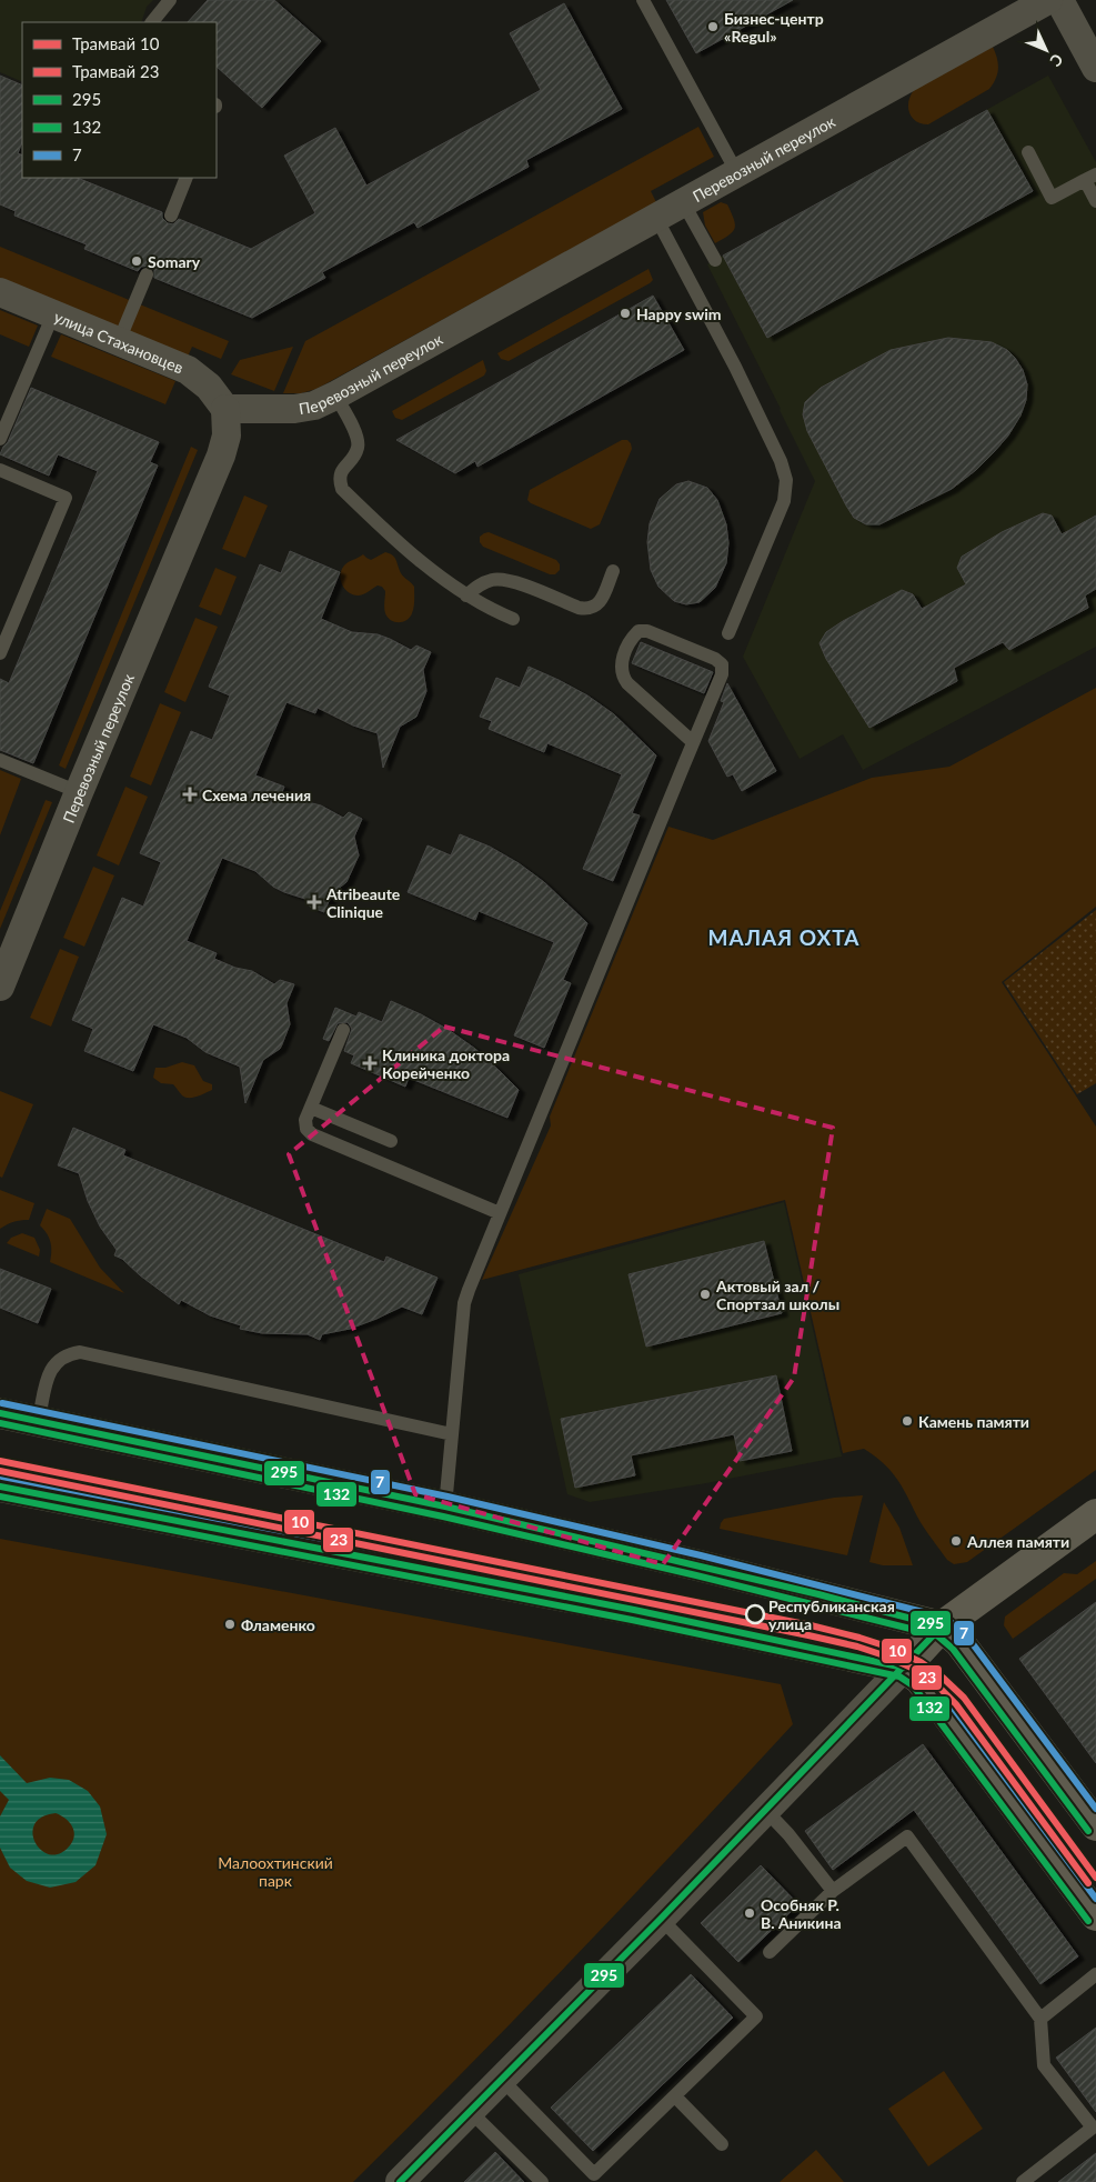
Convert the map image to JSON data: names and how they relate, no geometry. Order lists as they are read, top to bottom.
{
  "streets": {
    "street": ["Перевозный переулок", "улица Стахановцев"]
  },
  "crossings": [
    ["Перевозный переулок", "улица Стахановцев"]
  ],
  "districts": ["МАЛАЯ ОХТА"],
  "parks": ["Малоохтинский парк"],
  "places": {
    "other": [
      "Бизнес-центр «Regul»",
      "Somary",
      "Happy swim",
      "Актовый зал / Спортзал школы",
      "Камень памяти",
      "Аллея памяти",
      "Республиканская улица",
      "Фламенко",
      "Особняк Р. В. Аникина"
    ],
    "health": ["Схема лечения", "Atribeaute Clinique", "Клиника доктора Корейченко"]
  },
  "lines": [
    "transit line 7",
    "transit line 295",
    "transit line 132",
    "tram line 10",
    "tram line 23"
  ],
  "legend": [
    "Трамвай 10",
    "Трамвай 23",
    "295",
    "132",
    "7"
  ],
  "north": "bottom right"
}
